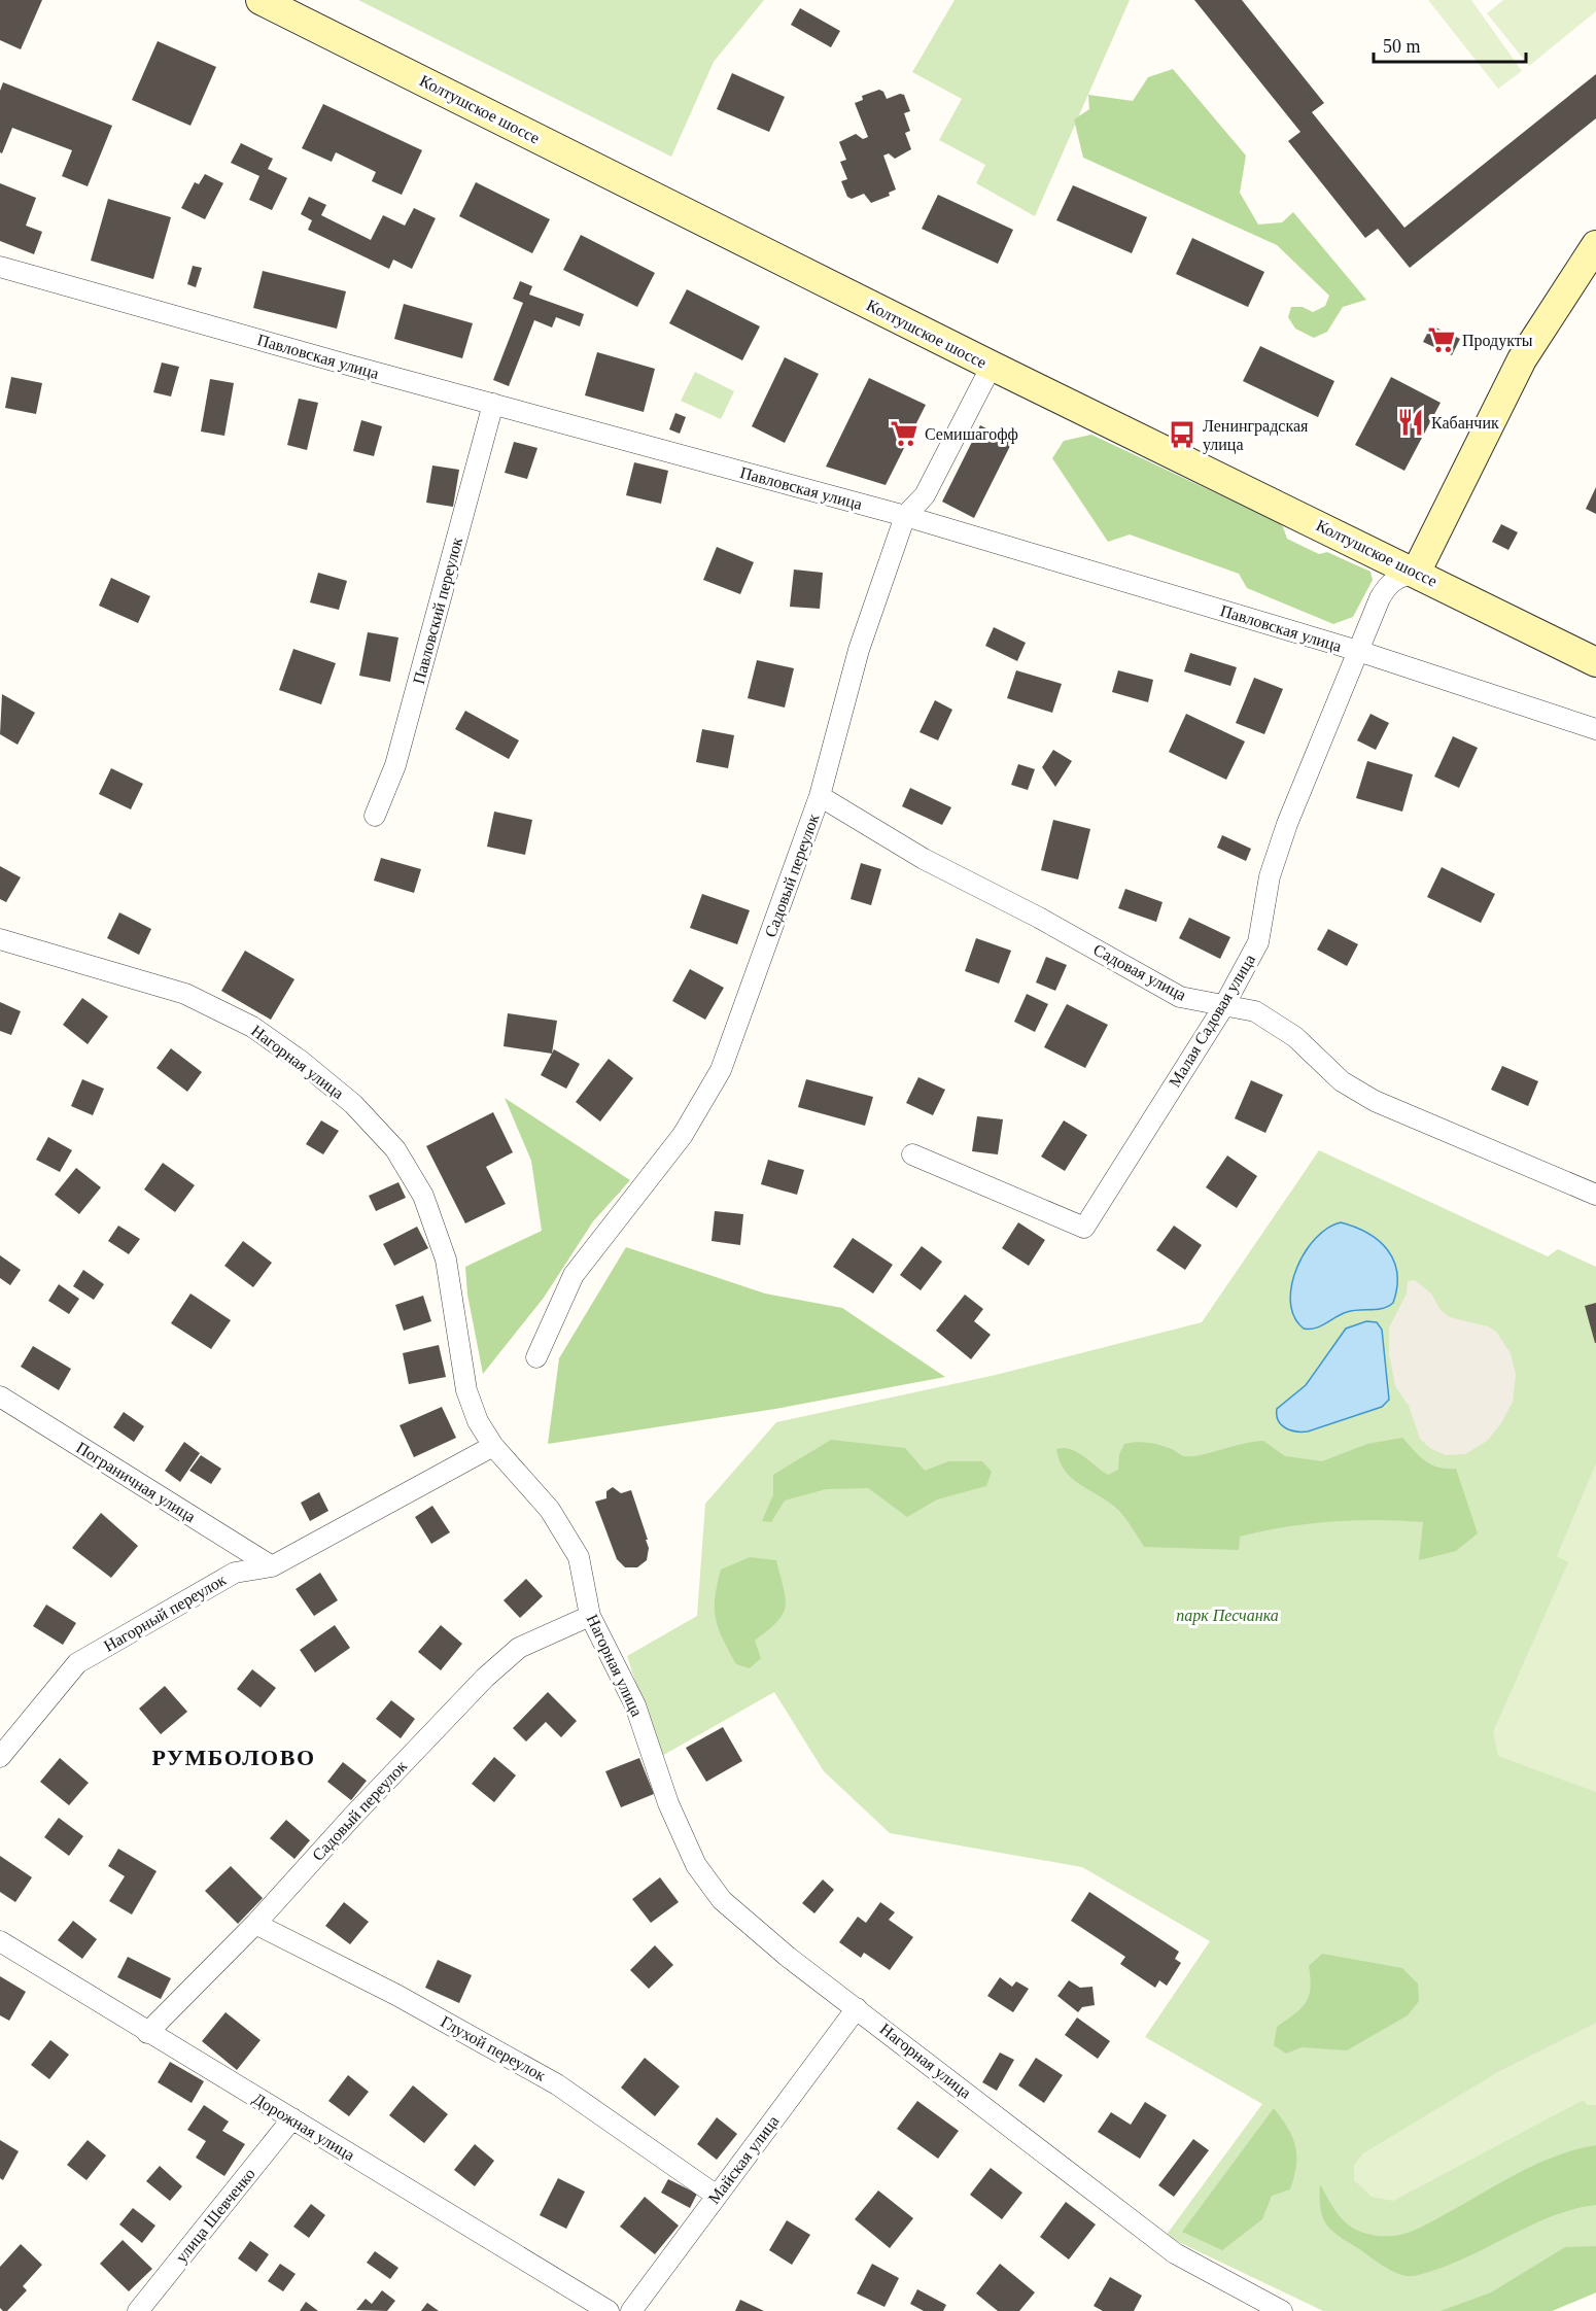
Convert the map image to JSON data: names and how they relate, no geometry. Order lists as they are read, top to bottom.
{
  "streets": {
    "main road": ["Колтушское шоссе"],
    "street": [
      "Павловская улица",
      "Павловский переулок",
      "Садовый переулок",
      "Садовая улица",
      "Малая Садовая улица",
      "Нагорная улица",
      "Пограничная улица",
      "Нагорный переулок",
      "Глухой переулок",
      "Дорожная улица",
      "Майская улица",
      "улица Шевченко"
    ]
  },
  "crossings": [
    ["Колтушское шоссе", "Садовый переулок"],
    ["Колтушское шоссе", "Малая Садовая улица"],
    ["Павловская улица", "Павловский переулок"],
    ["Павловская улица", "Садовый переулок"],
    ["Павловская улица", "Малая Садовая улица"],
    ["Садовый переулок", "Садовая улица"],
    ["Садовый переулок", "Нагорная улица"],
    ["Садовый переулок", "Глухой переулок"],
    ["Садовый переулок", "Дорожная улица"],
    ["Садовая улица", "Малая Садовая улица"],
    ["Нагорная улица", "Нагорный переулок"],
    ["Нагорная улица", "Майская улица"],
    ["Пограничная улица", "Нагорный переулок"],
    ["Глухой переулок", "Майская улица"],
    ["Дорожная улица", "улица Шевченко"]
  ],
  "districts": ["РУМБОЛОВО"],
  "parks": ["парк Песчанка"],
  "places": {
    "supermarket": ["Продукты", "Семишагофф"],
    "restaurant": ["Кабанчик"],
    "bus stop": ["Ленинградская улица"]
  },
  "scale_bar": "50 m"
}
